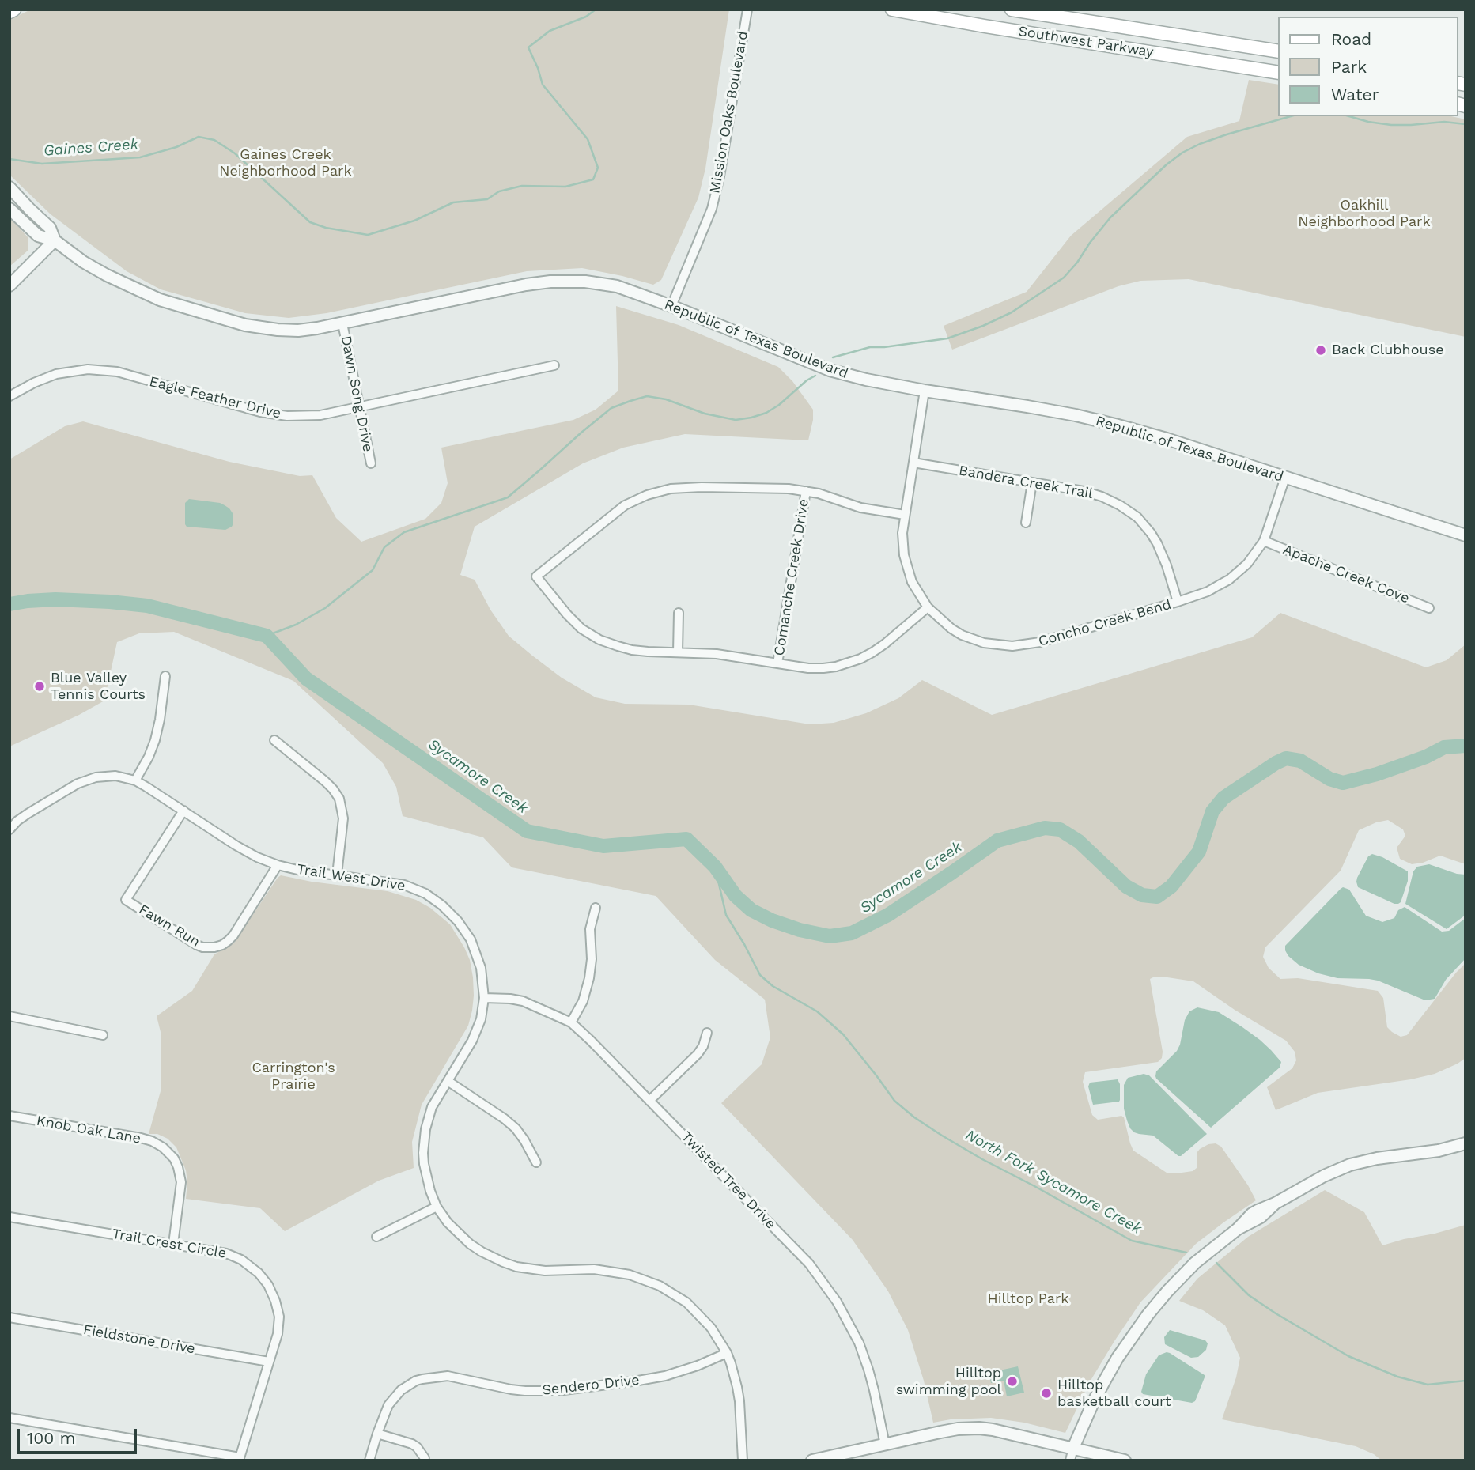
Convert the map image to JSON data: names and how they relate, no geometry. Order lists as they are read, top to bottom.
{
  "streets": {
    "main road": ["Southwest Parkway"],
    "street": [
      "Mission Oaks Boulevard",
      "Republic of Texas Boulevard",
      "Dawn Song Drive",
      "Eagle Feather Drive",
      "Bandera Creek Trail",
      "Apache Creek Cove",
      "Comanche Creek Drive",
      "Concho Creek Bend",
      "Trail West Drive",
      "Fawn Run",
      "Knob Oak Lane",
      "Twisted Tree Drive",
      "Trail Crest Circle",
      "Fieldstone Drive",
      "Sendero Drive"
    ]
  },
  "crossings": [
    ["Mission Oaks Boulevard", "Republic of Texas Boulevard"],
    ["Republic of Texas Boulevard", "Dawn Song Drive"],
    ["Republic of Texas Boulevard", "Concho Creek Bend"],
    ["Dawn Song Drive", "Eagle Feather Drive"],
    ["Bandera Creek Trail", "Concho Creek Bend"],
    ["Apache Creek Cove", "Concho Creek Bend"],
    ["Trail West Drive", "Fawn Run"],
    ["Trail West Drive", "Twisted Tree Drive"],
    ["Trail West Drive", "Sendero Drive"],
    ["Knob Oak Lane", "Trail Crest Circle"],
    ["Trail Crest Circle", "Fieldstone Drive"]
  ],
  "water": ["Gaines Creek", "Sycamore Creek", "North Fork Sycamore Creek"],
  "parks": [
    "Gaines Creek Neighborhood Park",
    "Oakhill Neighborhood Park",
    "Carrington's Prairie",
    "Hilltop Park"
  ],
  "places": [
    "Back Clubhouse",
    "Blue Valley Tennis Courts",
    "Hilltop swimming pool",
    "Hilltop basketball court"
  ],
  "legend": ["Road", "Park", "Water"],
  "scale_bar": "100 m"
}
